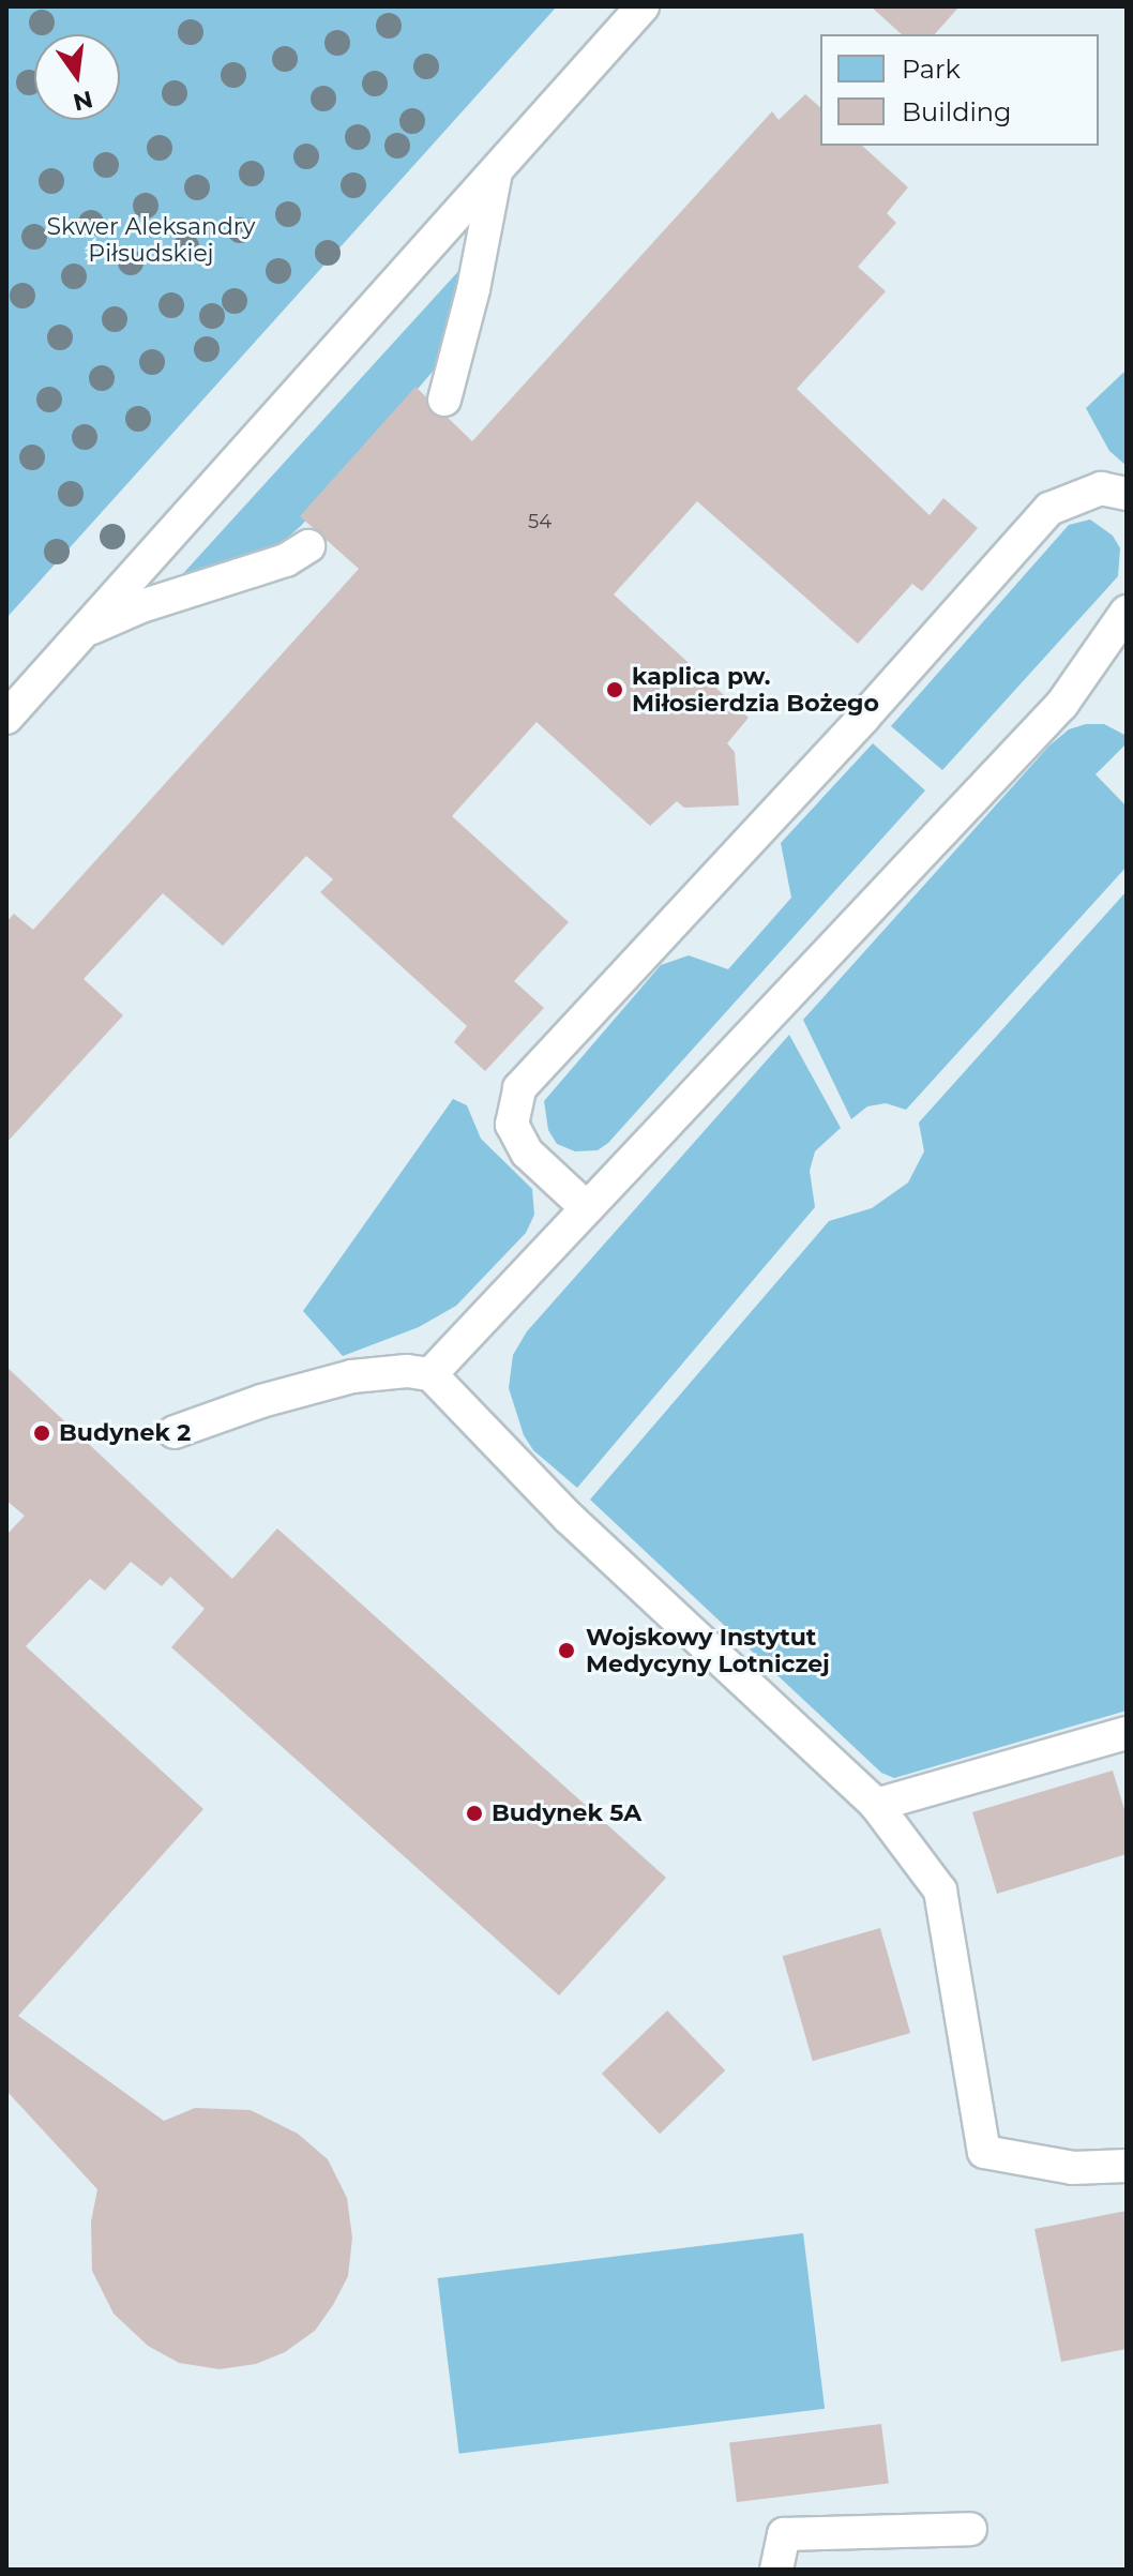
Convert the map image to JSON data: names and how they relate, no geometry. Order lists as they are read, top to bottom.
{
  "parks": ["Skwer Aleksandry Piłsudskiej"],
  "places": [
    "kaplica pw. Miłosierdzia Bożego",
    "Budynek 2",
    "Wojskowy Instytut Medycyny Lotniczej",
    "Budynek 5A"
  ],
  "house_numbers": ["54"],
  "legend": ["Park", "Building"],
  "north": "bottom"
}
